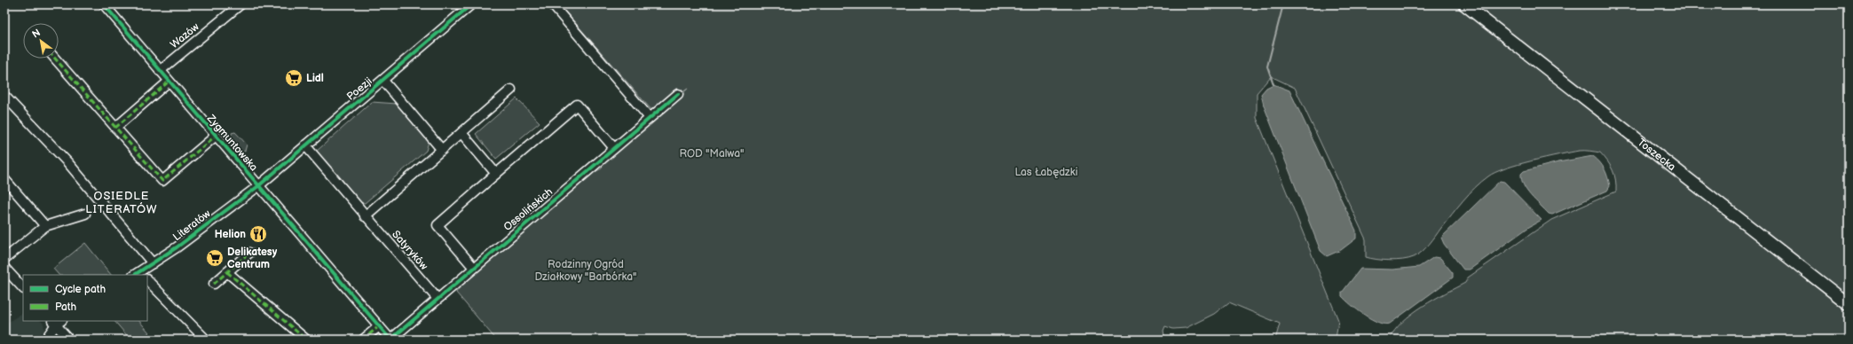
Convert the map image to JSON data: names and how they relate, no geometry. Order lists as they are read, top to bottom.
{
  "streets": {
    "main road": ["Toszecka"],
    "street": [
      "Wazów",
      "Poezji",
      "Zygmuntowska",
      "Ossolińskich",
      "Literatów",
      "Satyryków"
    ]
  },
  "crossings": [
    ["Wazów", "Zygmuntowska"],
    ["Poezji", "Zygmuntowska"],
    ["Poezji", "Literatów"],
    ["Poezji", "Satyryków"],
    ["Zygmuntowska", "Ossolińskich"],
    ["Zygmuntowska", "Literatów"],
    ["Ossolińskich", "Satyryków"]
  ],
  "districts": ["OSIEDLE LITERATÓW"],
  "parks": ["ROD \"Malwa\"", "Las Łabędzki", "Rodzinny Ogród Działkowy \"Barbórka\""],
  "places": {
    "supermarket": ["Lidl", "Delikatesy Centrum"],
    "restaurant": ["Helion"]
  },
  "legend": ["Cycle path", "Path"],
  "north": "top left"
}
